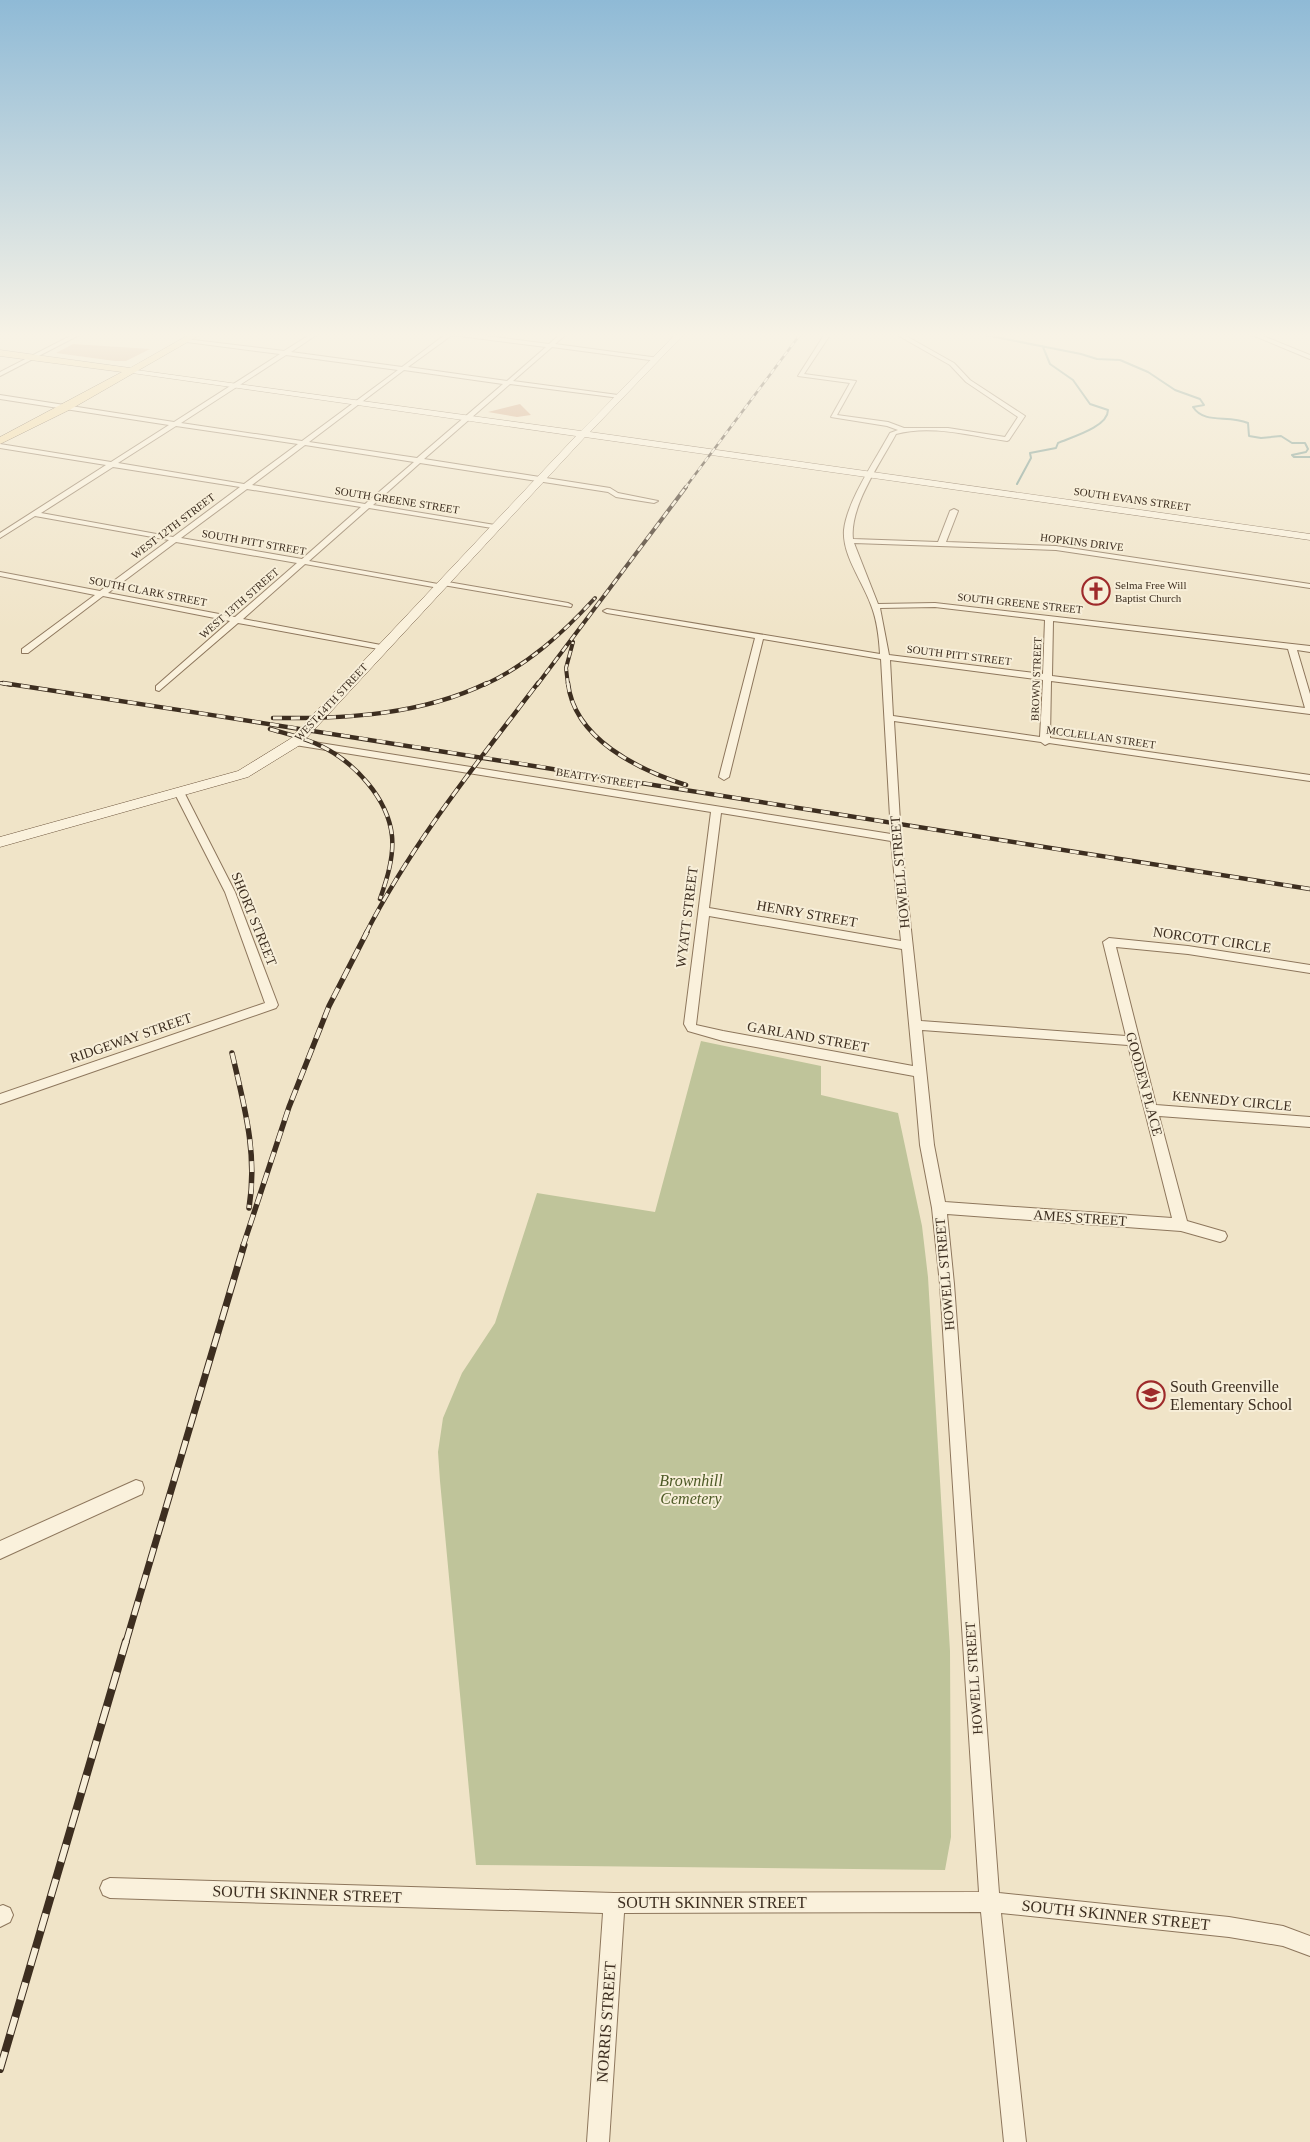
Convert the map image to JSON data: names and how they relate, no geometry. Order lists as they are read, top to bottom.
{
  "streets": {
    "main road": ["SOUTH EVANS STREET", "WEST 14TH STREET"],
    "street": [
      "SOUTH GREENE STREET",
      "WEST 12TH STREET",
      "SOUTH PITT STREET",
      "HOPKINS DRIVE",
      "SOUTH CLARK STREET",
      "WEST 13TH STREET",
      "BROWN STREET",
      "MCCLELLAN STREET",
      "BEATTY STREET",
      "HOWELL STREET",
      "HENRY STREET",
      "WYATT STREET",
      "SHORT STREET",
      "NORCOTT CIRCLE",
      "GARLAND STREET",
      "RIDGEWAY STREET",
      "GOODEN PLACE",
      "KENNEDY CIRCLE",
      "AMES STREET",
      "SOUTH SKINNER STREET",
      "NORRIS STREET"
    ]
  },
  "crossings": [
    ["SOUTH EVANS STREET", "WEST 14TH STREET"],
    ["SOUTH EVANS STREET", "HOWELL STREET"],
    ["SOUTH GREENE STREET", "WEST 12TH STREET"],
    ["SOUTH GREENE STREET", "WEST 13TH STREET"],
    ["SOUTH GREENE STREET", "BROWN STREET"],
    ["SOUTH GREENE STREET", "WEST 14TH STREET"],
    ["SOUTH GREENE STREET", "HOWELL STREET"],
    ["WEST 12TH STREET", "SOUTH PITT STREET"],
    ["WEST 12TH STREET", "SOUTH CLARK STREET"],
    ["SOUTH PITT STREET", "WEST 13TH STREET"],
    ["SOUTH PITT STREET", "BROWN STREET"],
    ["SOUTH PITT STREET", "WEST 14TH STREET"],
    ["SOUTH PITT STREET", "HOWELL STREET"],
    ["HOPKINS DRIVE", "HOWELL STREET"],
    ["SOUTH CLARK STREET", "WEST 13TH STREET"],
    ["SOUTH CLARK STREET", "WEST 14TH STREET"],
    ["BROWN STREET", "MCCLELLAN STREET"],
    ["WEST 14TH STREET", "BEATTY STREET"],
    ["WEST 14TH STREET", "SHORT STREET"],
    ["MCCLELLAN STREET", "HOWELL STREET"],
    ["BEATTY STREET", "HOWELL STREET"],
    ["BEATTY STREET", "WYATT STREET"],
    ["HOWELL STREET", "HENRY STREET"],
    ["HOWELL STREET", "GARLAND STREET"],
    ["HOWELL STREET", "AMES STREET"],
    ["HOWELL STREET", "SOUTH SKINNER STREET"],
    ["HENRY STREET", "WYATT STREET"],
    ["WYATT STREET", "GARLAND STREET"],
    ["SHORT STREET", "RIDGEWAY STREET"],
    ["NORCOTT CIRCLE", "GOODEN PLACE"],
    ["GOODEN PLACE", "KENNEDY CIRCLE"],
    ["GOODEN PLACE", "AMES STREET"],
    ["SOUTH SKINNER STREET", "NORRIS STREET"]
  ],
  "parks": ["Brownhill Cemetery"],
  "places": {
    "church": ["Selma Free Will Baptist Church"],
    "school or university": ["South Greenville Elementary School"]
  }
}
